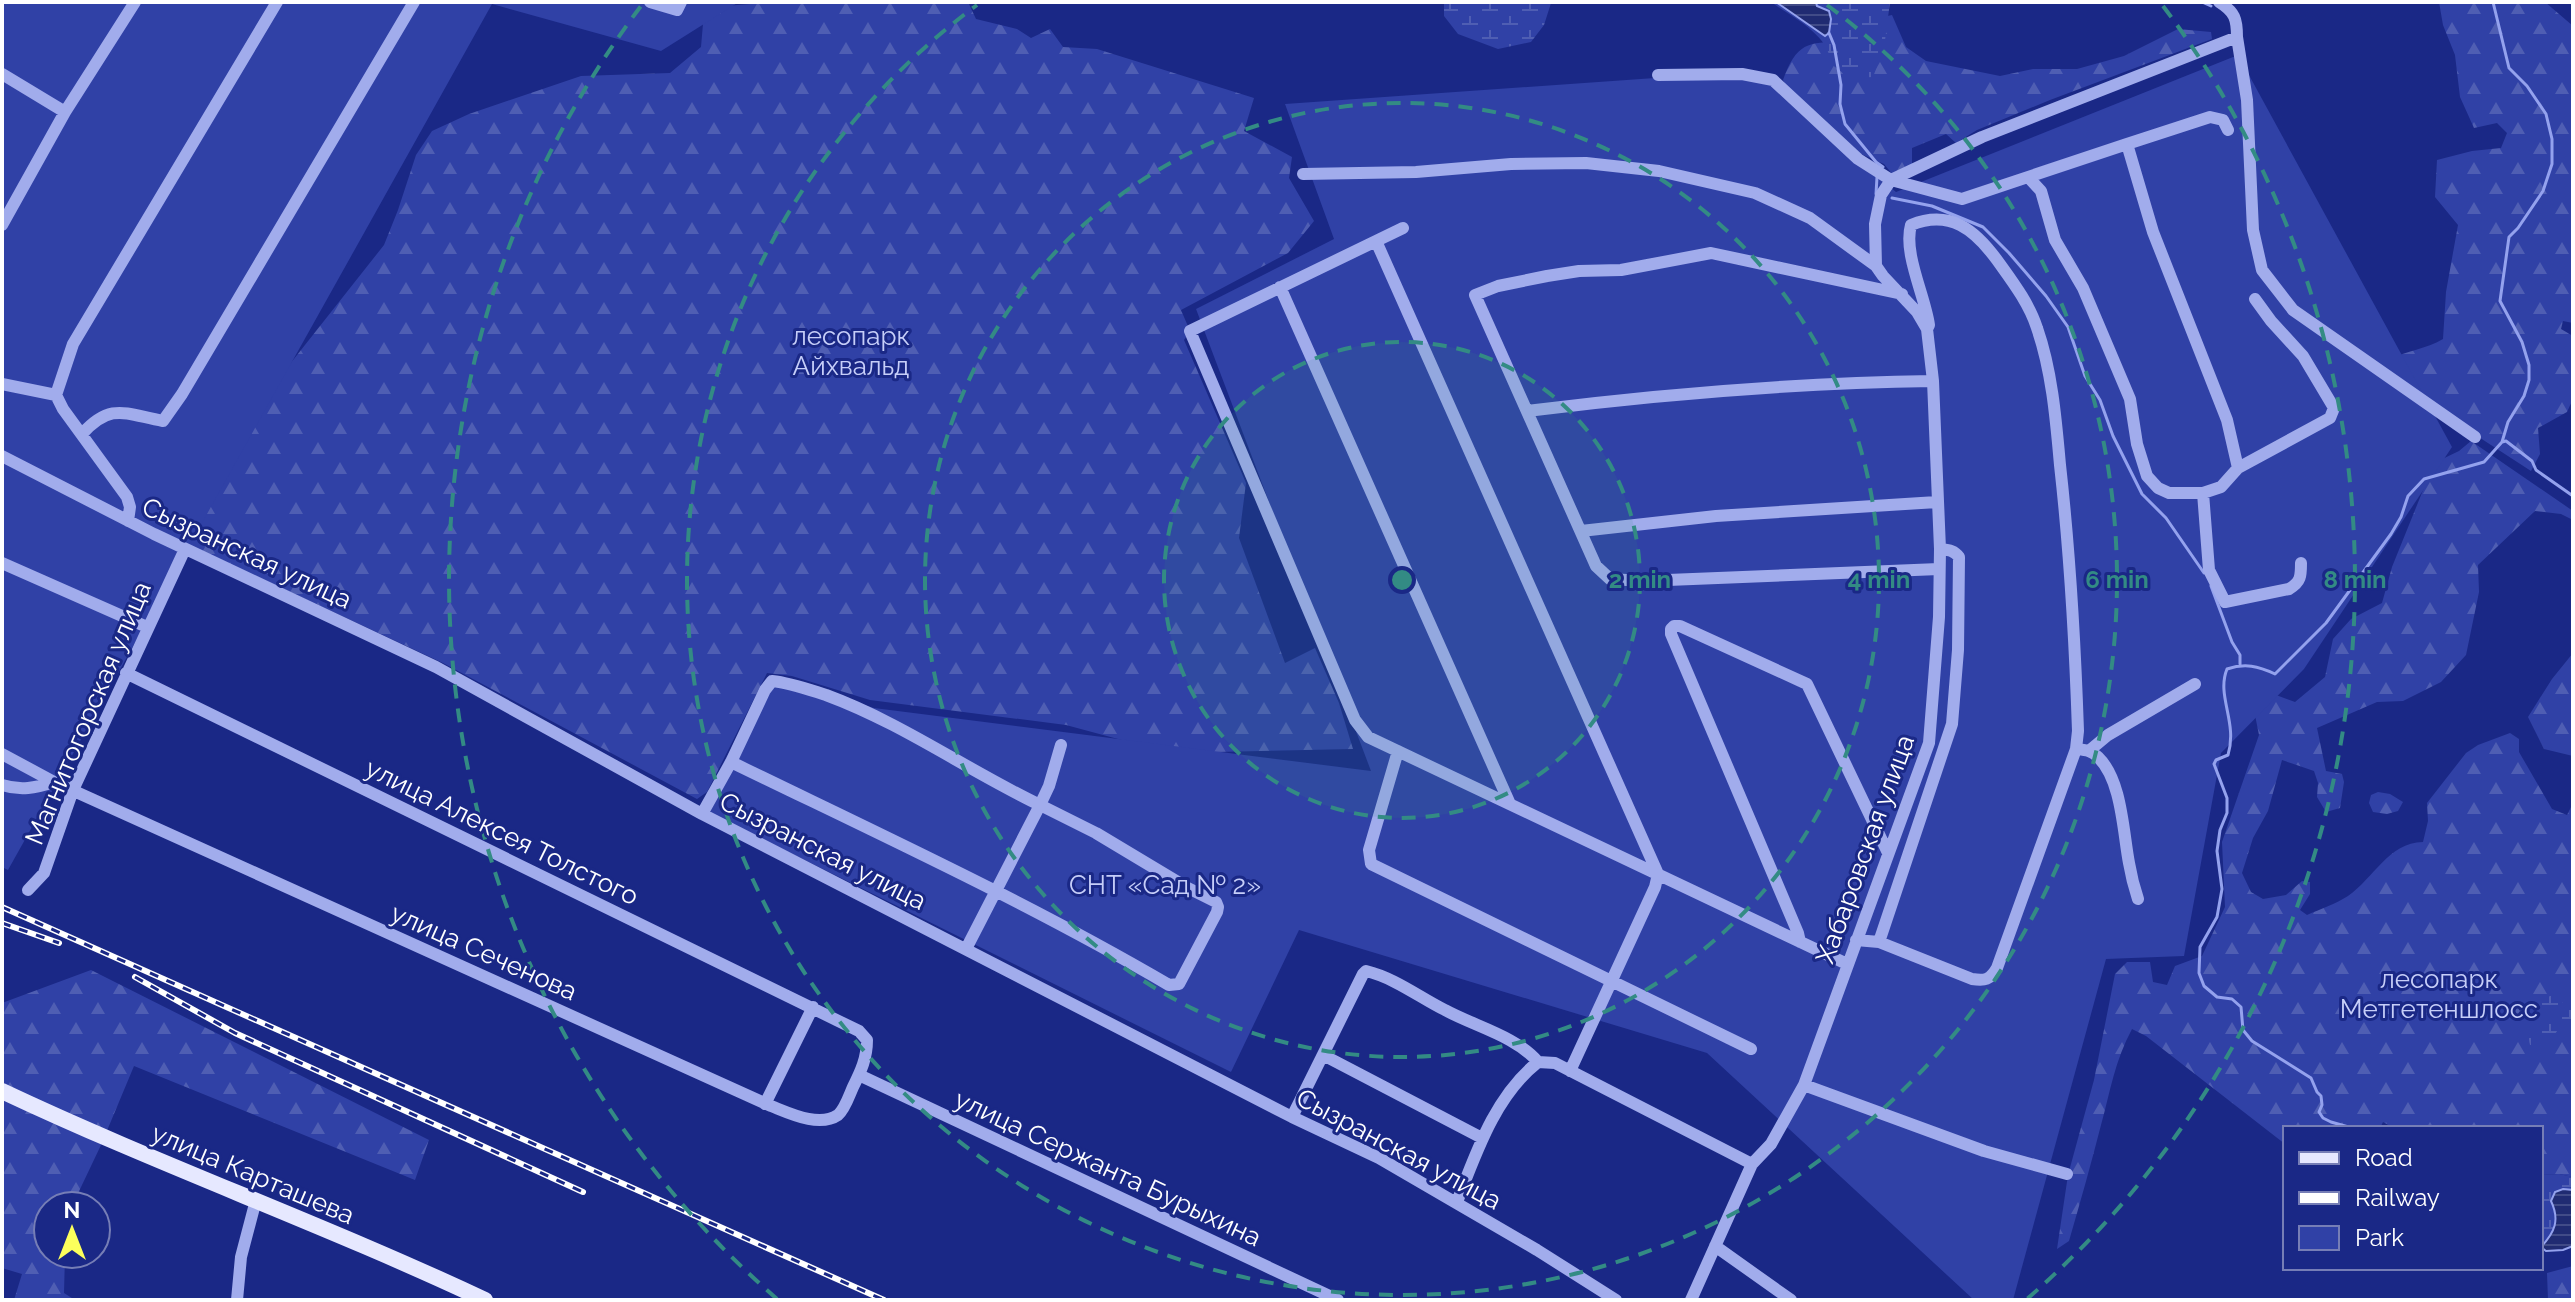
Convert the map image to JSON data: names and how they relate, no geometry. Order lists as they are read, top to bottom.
{
  "streets": {
    "main road": ["улица Карташева"],
    "street": [
      "Сызранская улица",
      "Магнитогорская улица",
      "улица Алексея Толстого",
      "Хабаровская улица",
      "улица Сеченова",
      "улица Сержанта Бурыхина"
    ]
  },
  "crossings": [
    ["Сызранская улица", "Магнитогорская улица"],
    ["Магнитогорская улица", "улица Алексея Толстого"],
    ["Магнитогорская улица", "улица Сеченова"],
    ["улица Алексея Толстого", "улица Сеченова"],
    ["улица Сеченова", "улица Сержанта Бурыхина"]
  ],
  "parks": ["лесопарк Айхвальд", "СНТ «Сад № 2»", "лесопарк Метгетеншлосс"],
  "legend": ["Road", "Railway", "Park"],
  "north": "top",
  "rings": [
    "2 min",
    "4 min",
    "6 min",
    "8 min"
  ]
}
